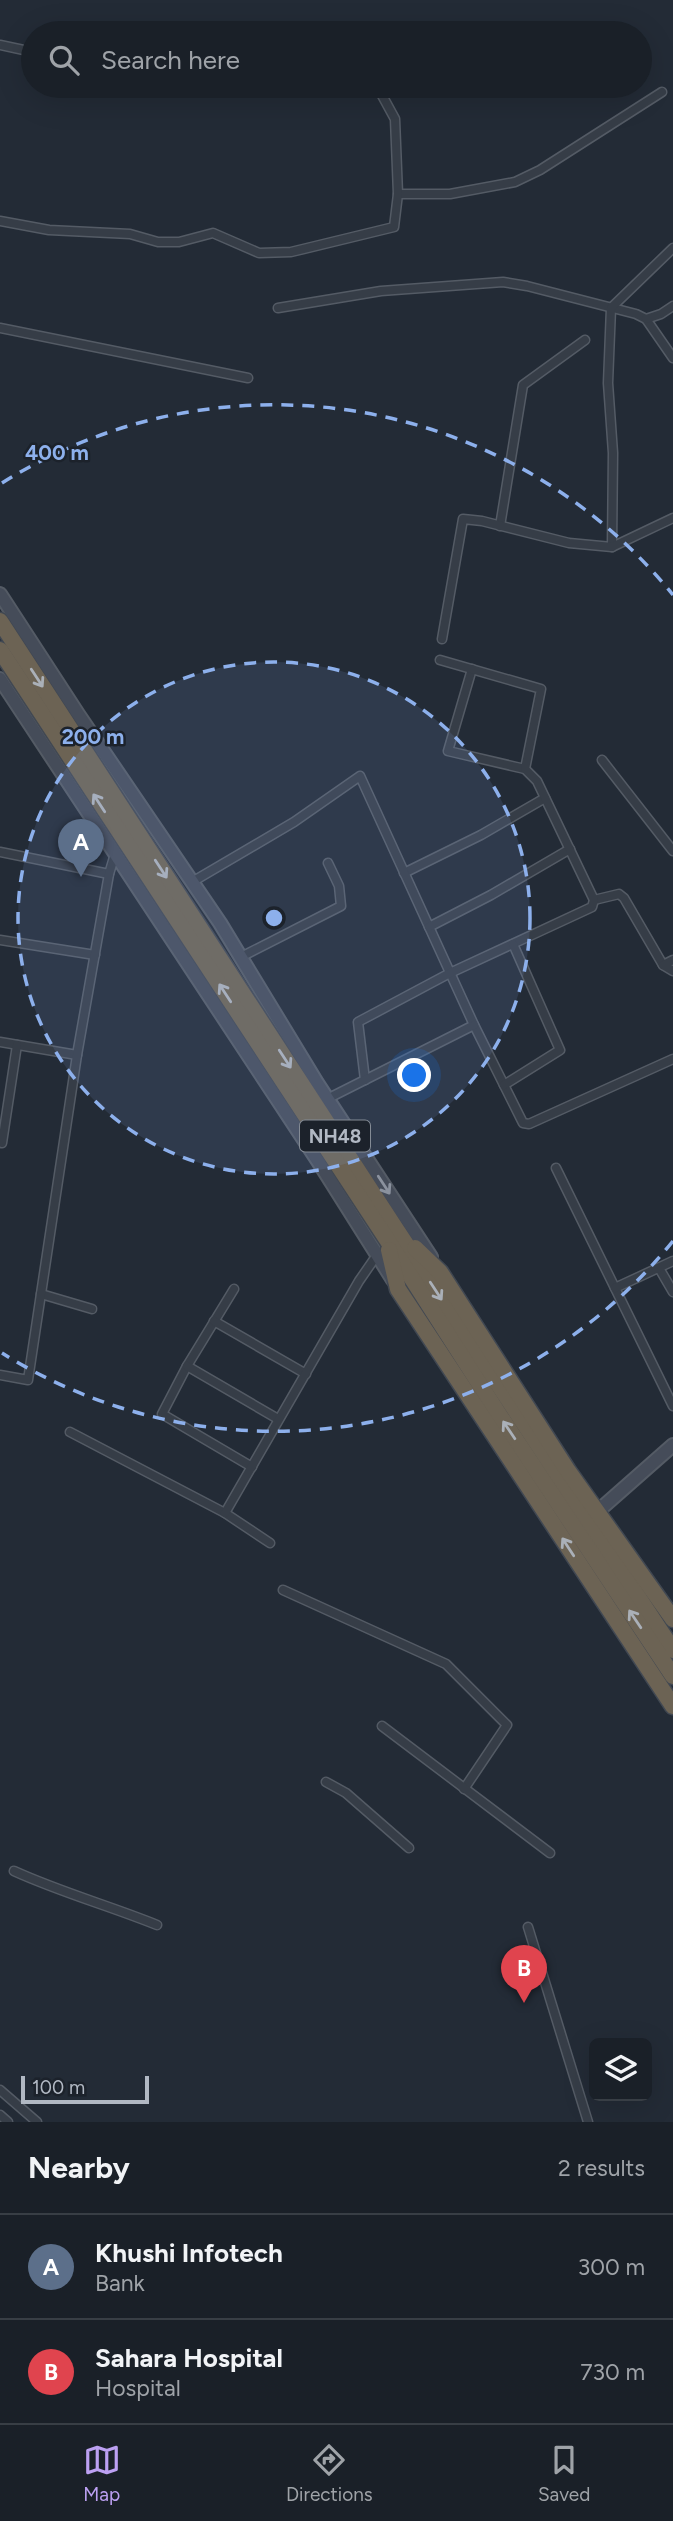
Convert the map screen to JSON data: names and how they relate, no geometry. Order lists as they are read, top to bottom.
{
  "streets": {
    "highway": ["NH48"]
  },
  "scale_bar": "100 m",
  "page": {
    "search": "Search here",
    "pins": ["A", "B"],
    "scale": "100 m",
    "heading": ["Nearby", "2 results"],
    "list": [
      {
        "mark": "A",
        "name": "Khushi Infotech",
        "note": "Bank",
        "value": "300 m"
      },
      {
        "mark": "B",
        "name": "Sahara Hospital",
        "note": "Hospital",
        "value": "730 m"
      }
    ],
    "nav": ["Map", "Directions", "Saved"]
  },
  "rings": ["400 m", "200 m"]
}
